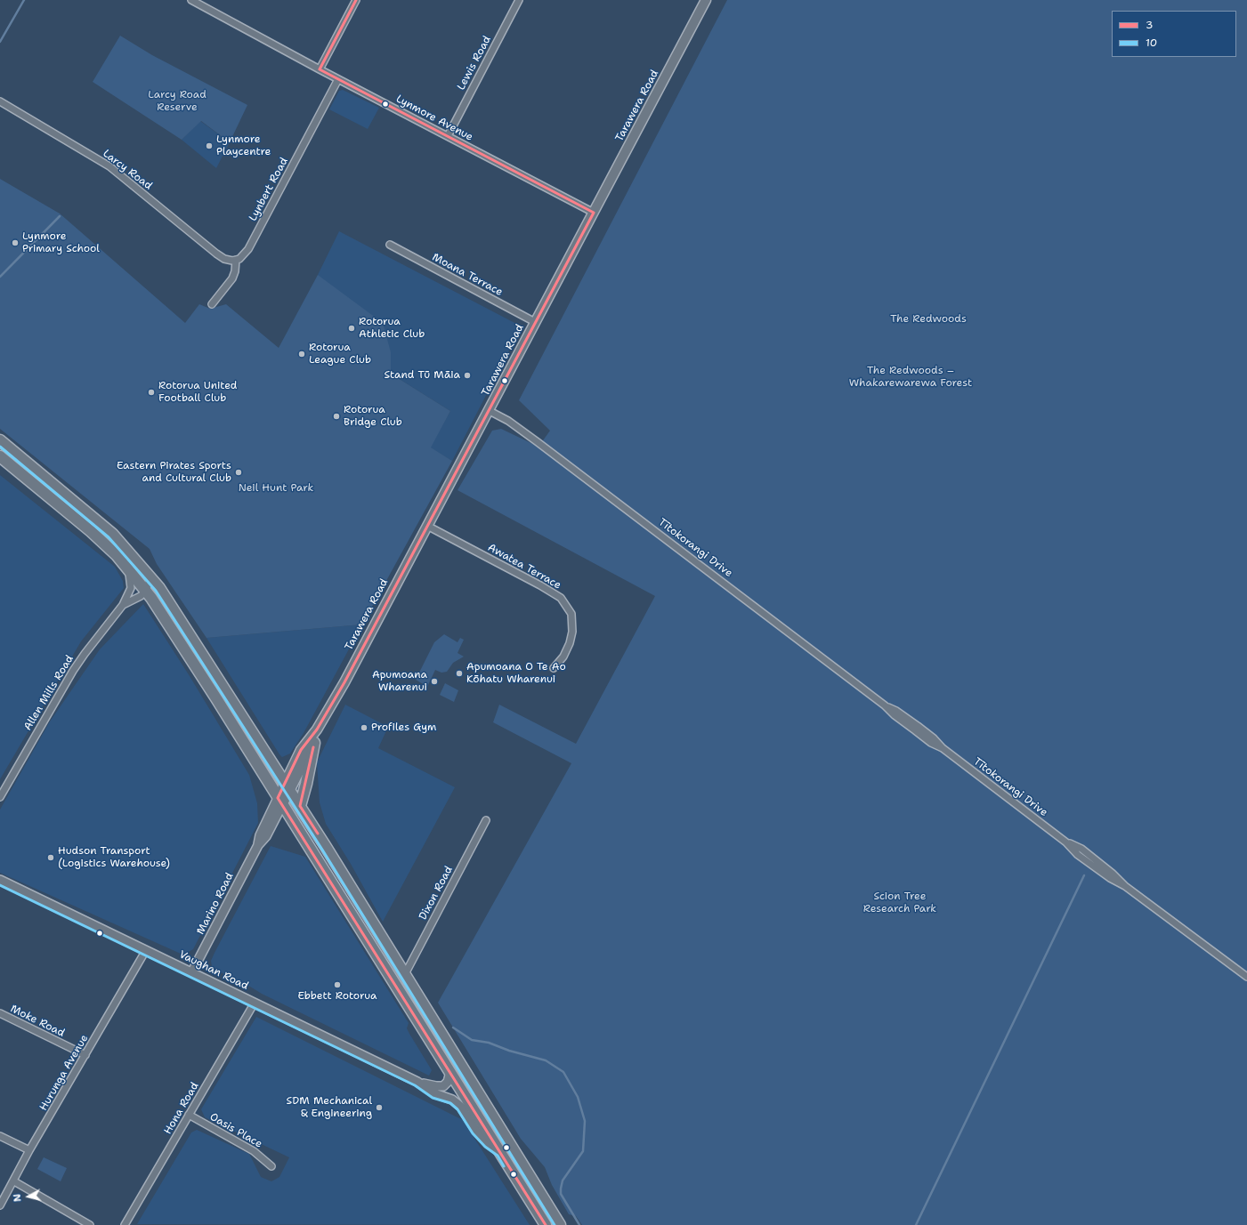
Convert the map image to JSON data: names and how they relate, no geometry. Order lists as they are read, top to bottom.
{
  "streets": {
    "main road": ["Tarawera Road"],
    "street": [
      "Lewis Road",
      "Lynmore Avenue",
      "Larcy Road",
      "Lynbert Road",
      "Moana Terrace",
      "Tītokorangi Drive",
      "Awatea Terrace",
      "Allen Mills Road",
      "Dixon Road",
      "Marino Road",
      "Vaughan Road",
      "Moke Road",
      "Hurunga Avenue",
      "Hona Road",
      "Oasis Place"
    ]
  },
  "crossings": [
    ["Lewis Road", "Lynmore Avenue"],
    ["Tarawera Road", "Lynmore Avenue"],
    ["Tarawera Road", "Moana Terrace"],
    ["Tarawera Road", "Tītokorangi Drive"],
    ["Tarawera Road", "Awatea Terrace"],
    ["Lynmore Avenue", "Lynbert Road"],
    ["Larcy Road", "Lynbert Road"],
    ["Marino Road", "Vaughan Road"],
    ["Vaughan Road", "Hurunga Avenue"],
    ["Vaughan Road", "Hona Road"],
    ["Moke Road", "Hurunga Avenue"],
    ["Hona Road", "Oasis Place"]
  ],
  "parks": [
    "Larcy Road Reserve",
    "The Redwoods",
    "The Redwoods – Whakarewarewa Forest",
    "Neil Hunt Park",
    "Scion Tree Research Park"
  ],
  "places": [
    "Lynmore Playcentre",
    "Lynmore Primary School",
    "Rotorua Athletic Club",
    "Rotorua League Club",
    "Stand Tū Māia",
    "Rotorua United Football Club",
    "Rotorua Bridge Club",
    "Eastern Pirates Sports and Cultural Club",
    "Apumoana O Te Ao Kōhatu Wharenui",
    "Apumoana Wharenui",
    "Profiles Gym",
    "Hudson Transport (Logistics Warehouse)",
    "Ebbett Rotorua",
    "SDM Mechanical & Engineering"
  ],
  "lines": ["transit line 3", "transit line 10"],
  "legend": ["3", "10"],
  "north": "left"
}
